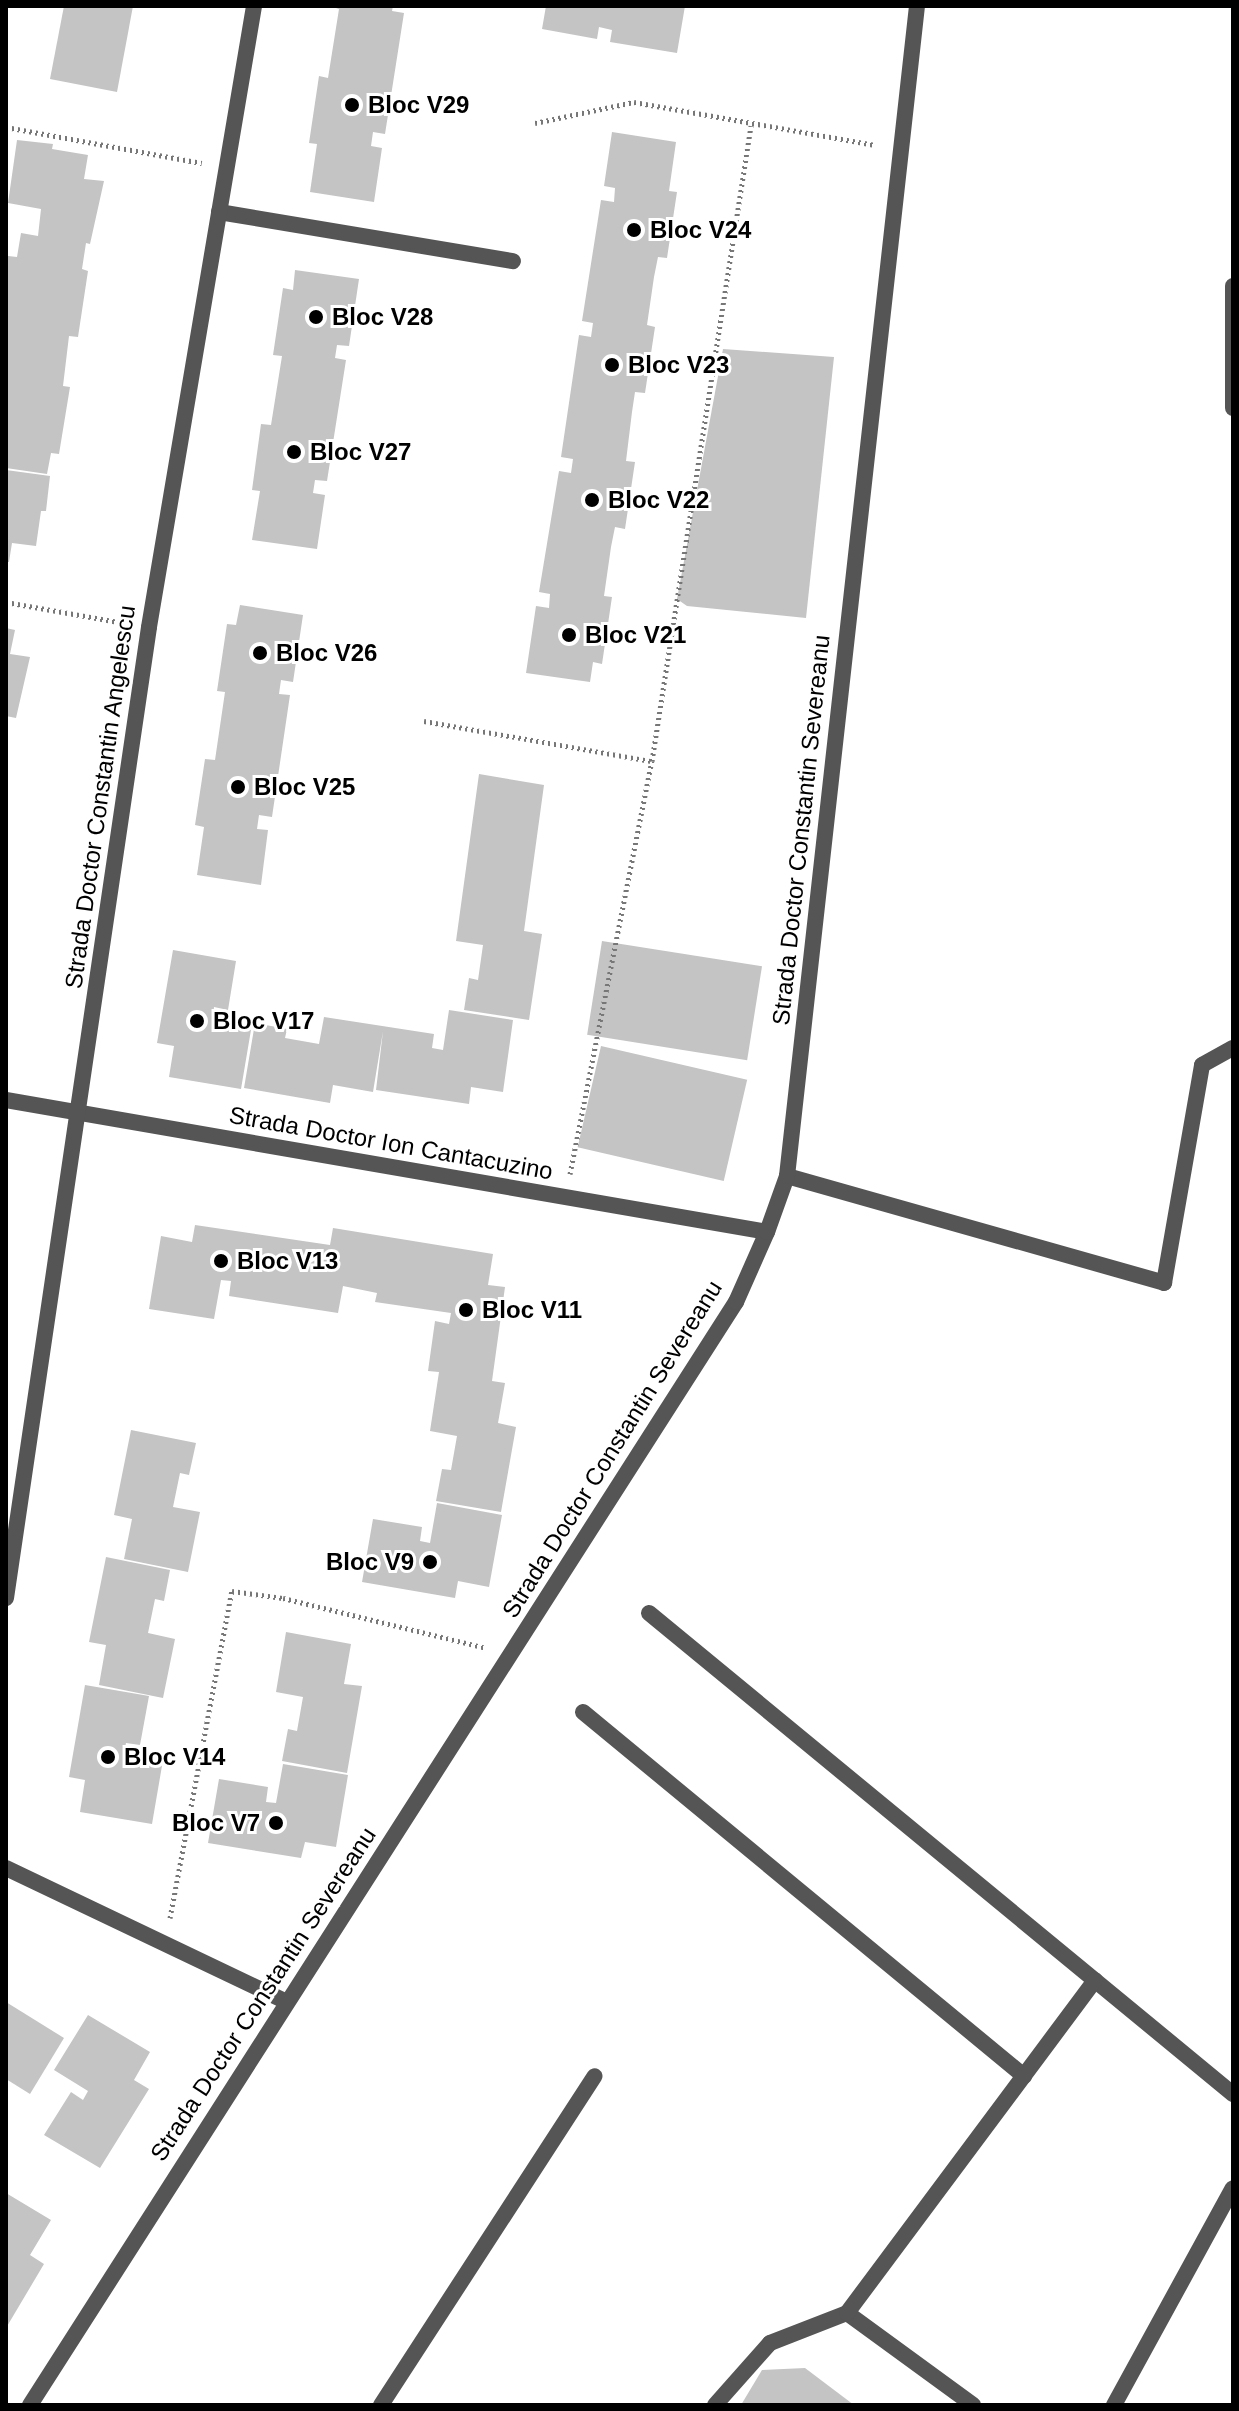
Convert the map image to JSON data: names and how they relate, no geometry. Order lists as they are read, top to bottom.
{
  "streets": {
    "street": ["Strada Doctor Constantin Angelescu", "Strada Doctor Constantin Severeanu", "Strada Doctor Ion Cantacuzino"]
  },
  "crossings": [
    ["Strada Doctor Constantin Angelescu", "Strada Doctor Ion Cantacuzino"],
    ["Strada Doctor Constantin Severeanu", "Strada Doctor Ion Cantacuzino"]
  ],
  "places": [
    "Bloc V29",
    "Bloc V24",
    "Bloc V28",
    "Bloc V23",
    "Bloc V27",
    "Bloc V22",
    "Bloc V21",
    "Bloc V26",
    "Bloc V25",
    "Bloc V17",
    "Bloc V13",
    "Bloc V11",
    "Bloc V9",
    "Bloc V14",
    "Bloc V7"
  ]
}
